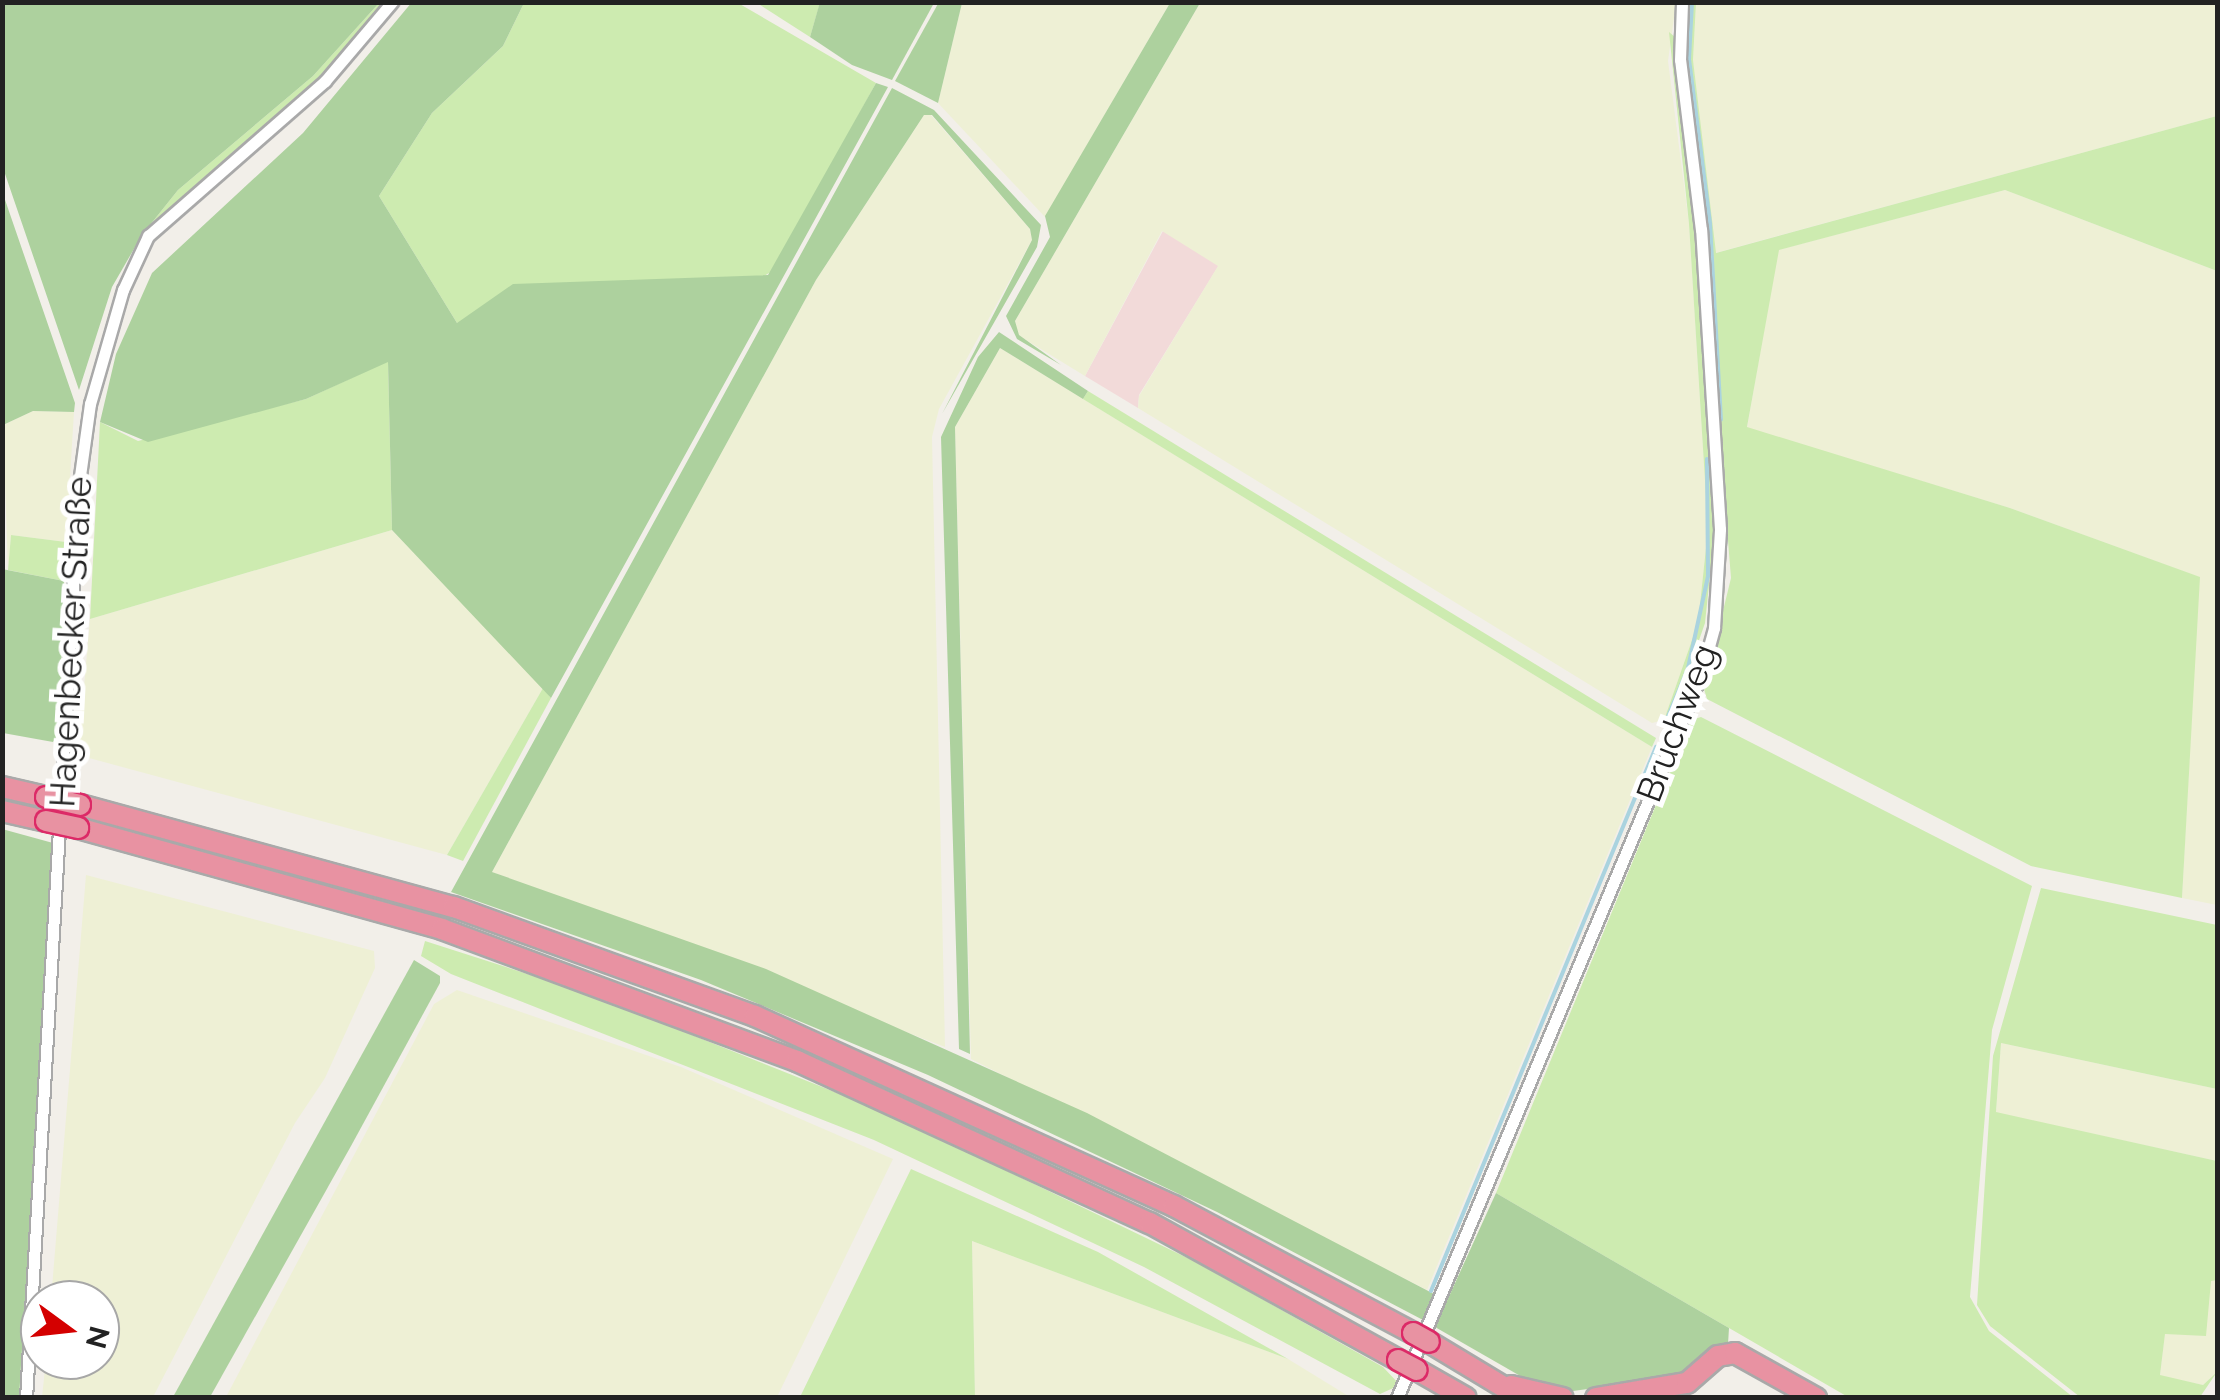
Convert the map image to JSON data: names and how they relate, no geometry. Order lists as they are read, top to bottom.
{
  "streets": {
    "street": ["Hagenbecker Straße", "Bruchweg"]
  },
  "north": "right"
}
